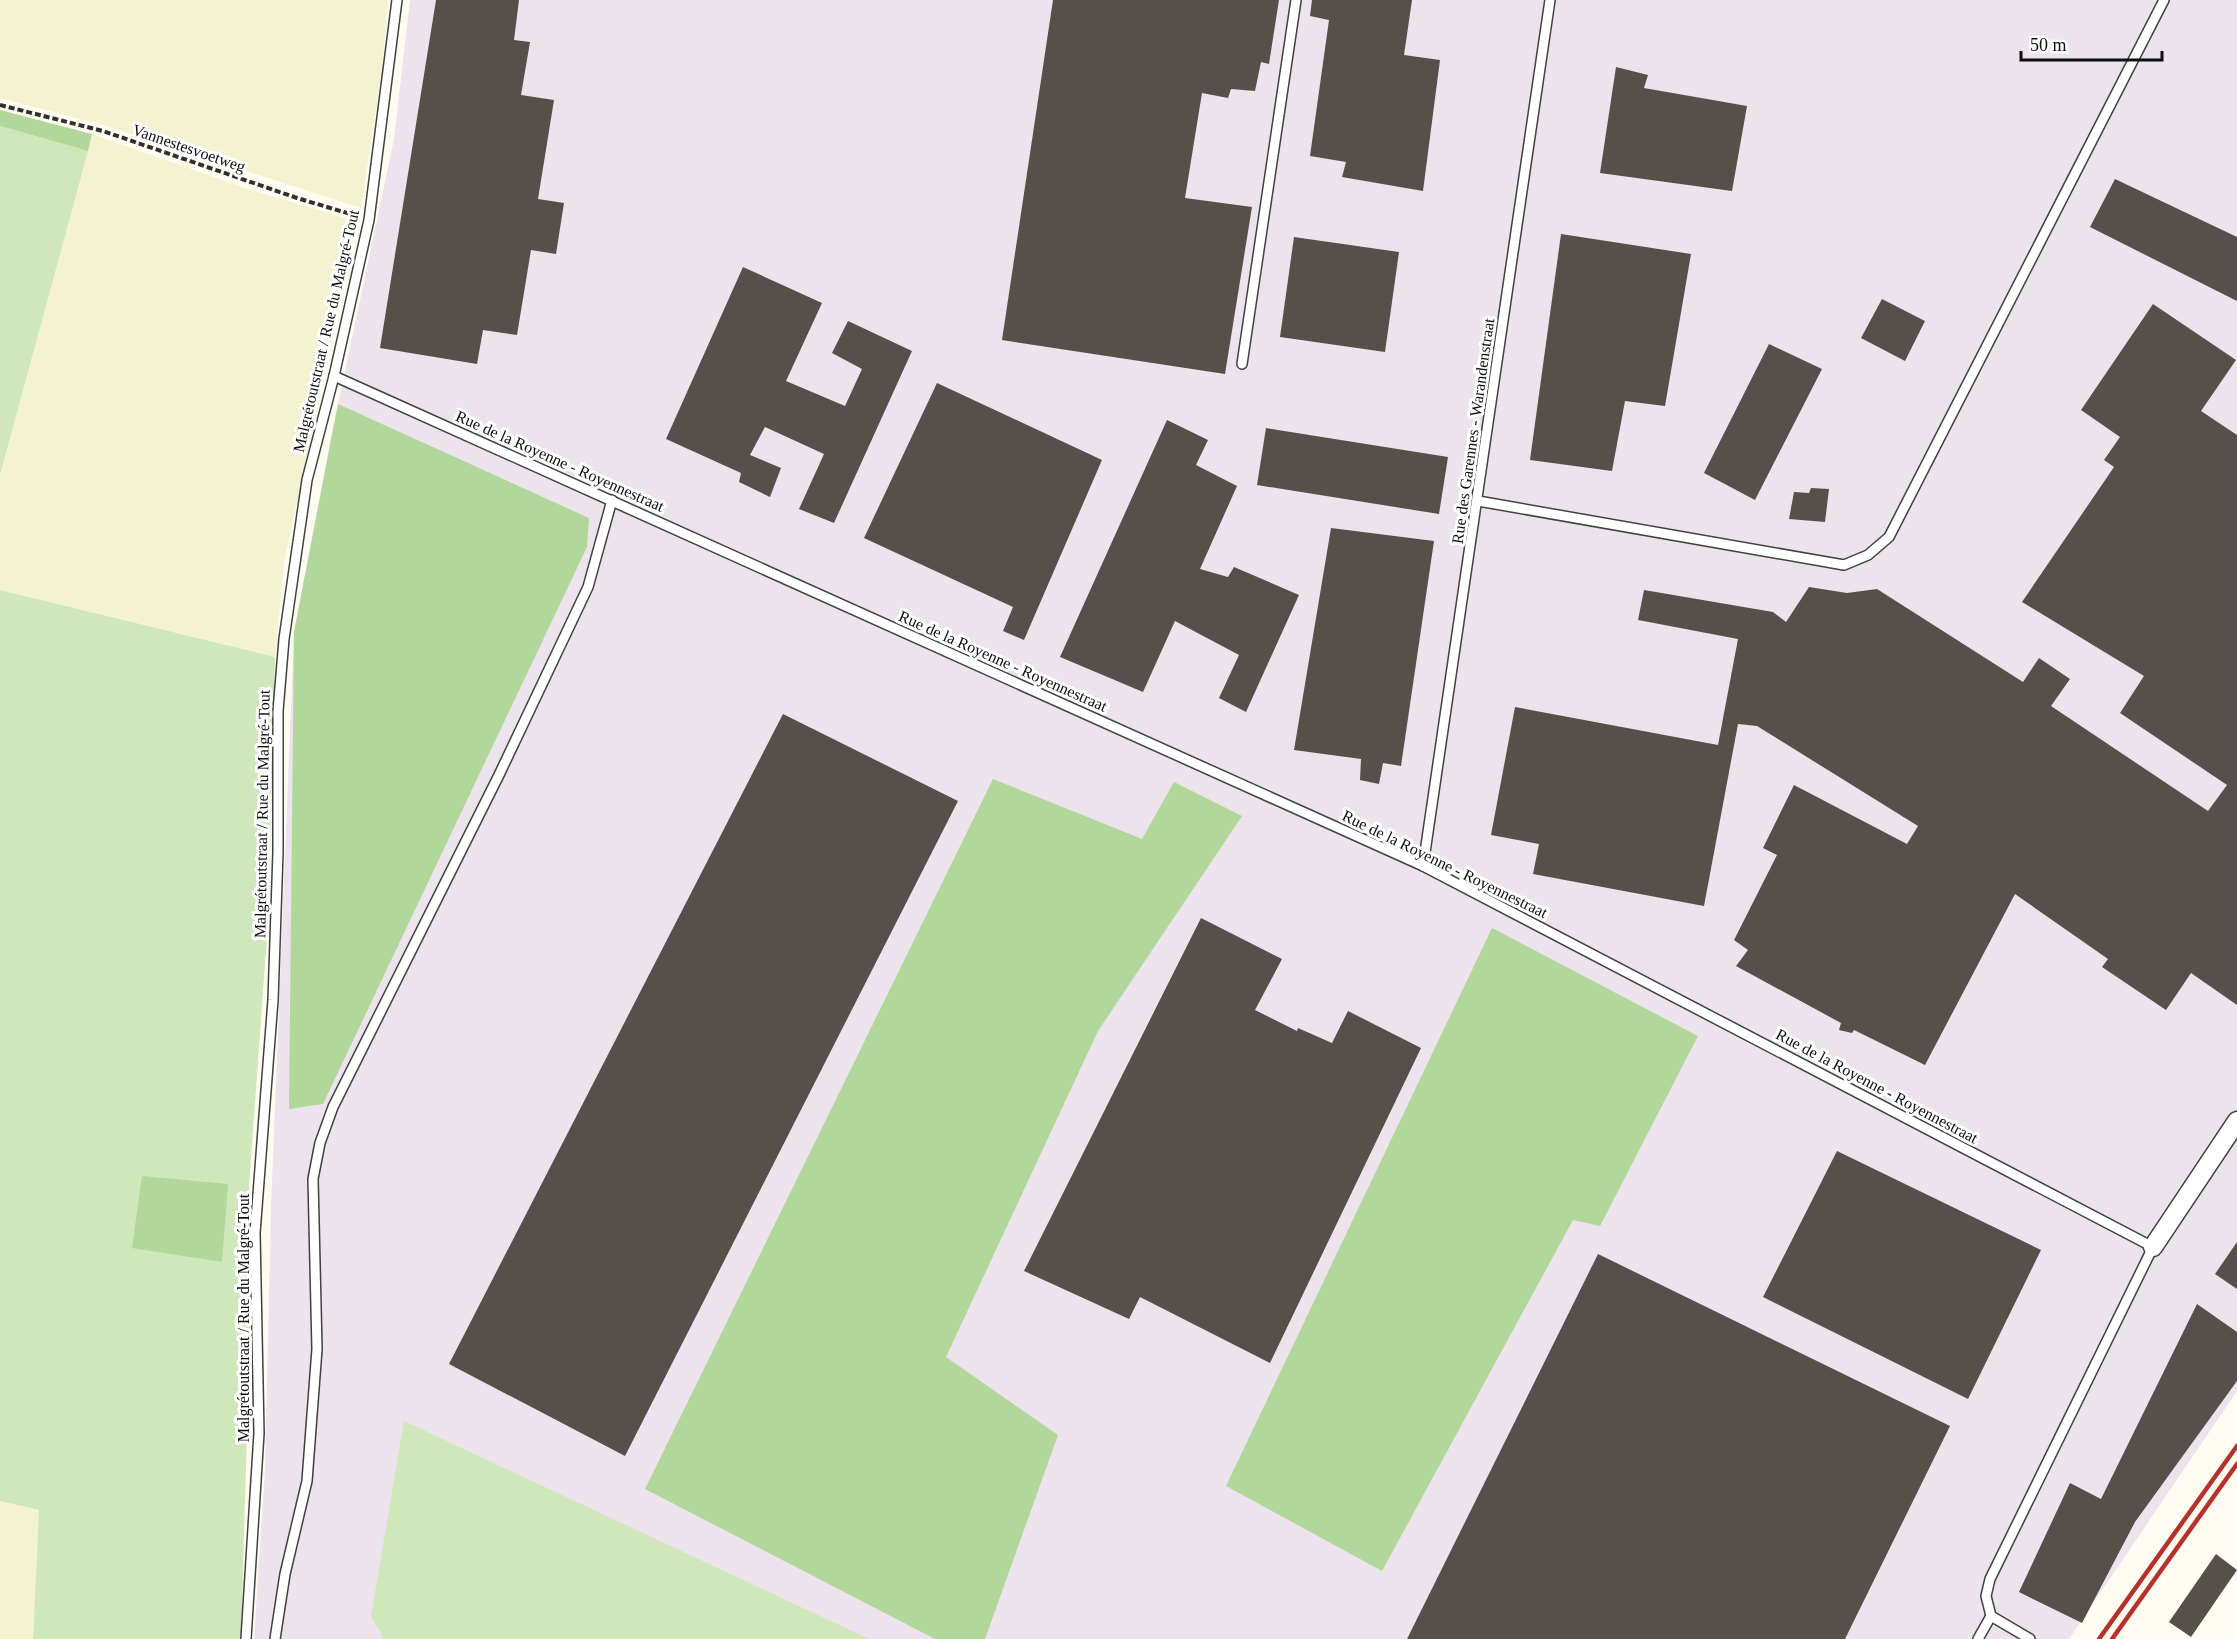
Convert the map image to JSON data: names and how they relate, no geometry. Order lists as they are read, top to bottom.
{
  "streets": {
    "lane": ["Malgrétoutstraat / Rue du Malgré-Tout", "Rue des Garennes - Warandenstraat", "Rue de la Royenne - Royennestraat"],
    "path": ["Vannestesvoetweg"]
  },
  "crossings": [
    ["Vannestesvoetweg", "Malgrétoutstraat / Rue du Malgré-Tout"],
    ["Malgrétoutstraat / Rue du Malgré-Tout", "Rue de la Royenne - Royennestraat"],
    ["Rue des Garennes - Warandenstraat", "Rue de la Royenne - Royennestraat"]
  ],
  "scale_bar": "50 m"
}
